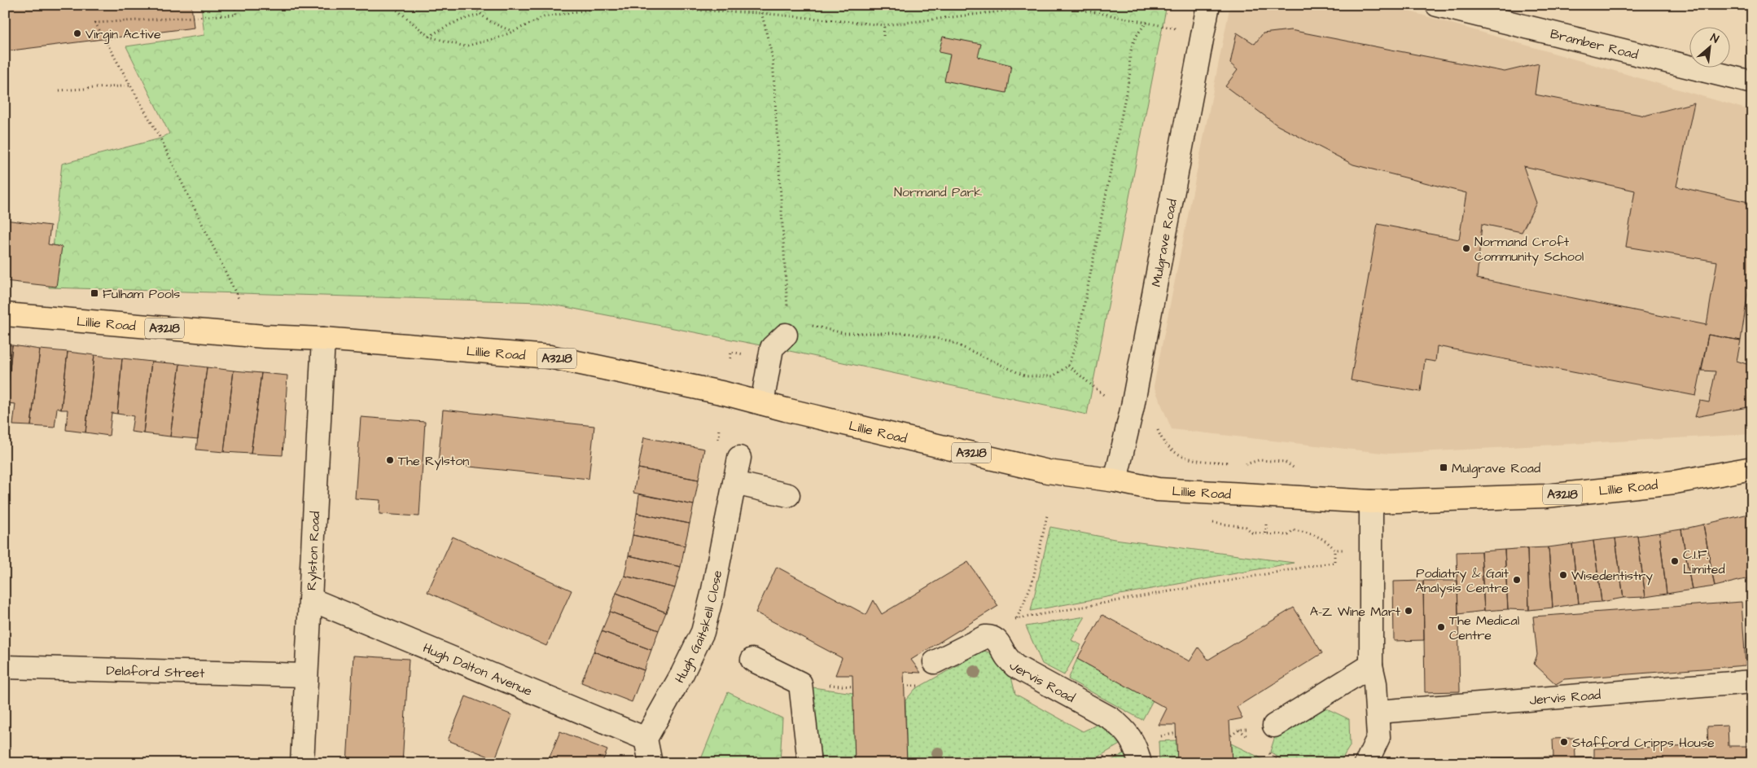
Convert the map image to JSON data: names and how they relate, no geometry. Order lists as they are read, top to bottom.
{
  "streets": {
    "main road": ["Lillie Road", "A3218"],
    "street": [
      "Bramber Road",
      "Mulgrave Road",
      "Rylston Road",
      "Hugh Gaitskell Close",
      "Hugh Dalton Avenue",
      "Delaford Street",
      "Jervis Road"
    ]
  },
  "crossings": [
    ["Mulgrave Road", "Lillie Road"],
    ["Lillie Road", "Rylston Road"],
    ["Rylston Road", "Hugh Dalton Avenue"],
    ["Rylston Road", "Delaford Street"],
    ["Hugh Gaitskell Close", "Hugh Dalton Avenue"]
  ],
  "parks": ["Normand Park"],
  "places": {
    "other": [
      "Virgin Active",
      "Normand Croft Community School",
      "The Rylston",
      "C.I.F. Limited",
      "Wisedentistry",
      "Podiatry & Gait Analysis Centre",
      "A-Z Wine Mart",
      "The Medical Centre",
      "Stafford Cripps House"
    ],
    "transit": ["Fulham Pools", "Mulgrave Road"]
  },
  "north": "top right"
}
